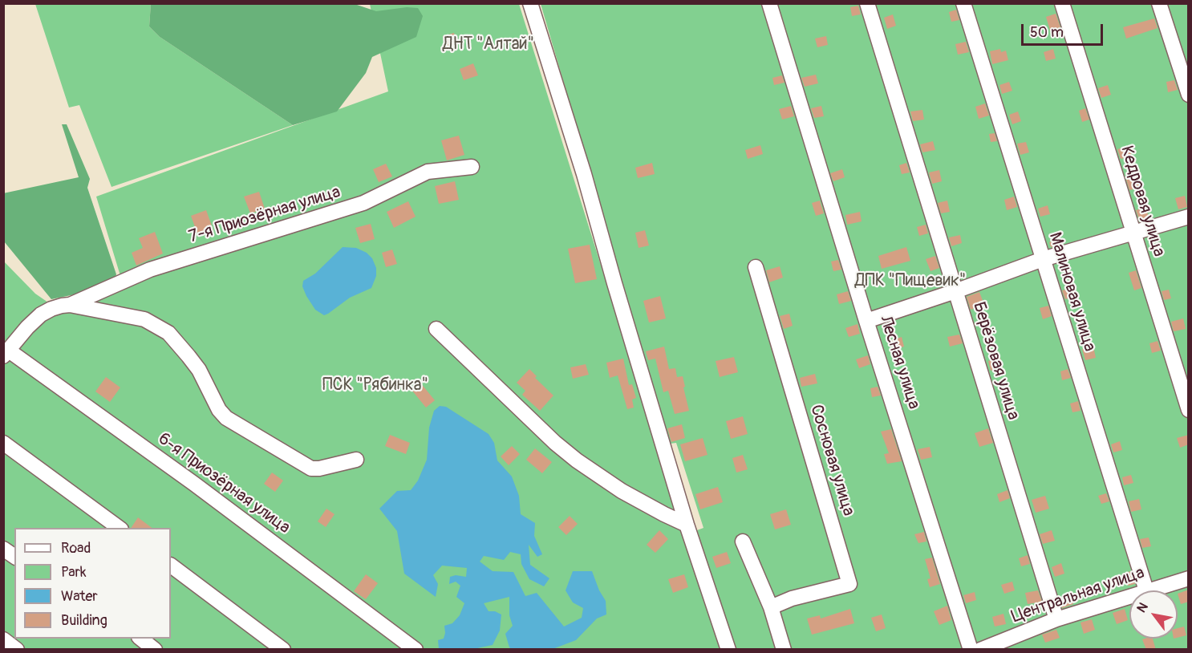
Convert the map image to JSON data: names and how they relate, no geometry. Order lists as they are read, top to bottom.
{
  "streets": {
    "street": [
      "Кедровая улица",
      "7-я Приозёрная улица",
      "Малиновая улица",
      "Берёзовая улица",
      "Лесная улица",
      "Сосновая улица",
      "6-я Приозёрная улица",
      "Центральная улица"
    ]
  },
  "crossings": [
    ["7-я Приозёрная улица", "6-я Приозёрная улица"],
    ["Малиновая улица", "Центральная улица"],
    ["Берёзовая улица", "Центральная улица"]
  ],
  "parks": ["ДНТ \"Алтай\"", "ДПК \"Пищевик\"", "ПСК \"Рябинка\""],
  "legend": [
    "Road",
    "Park",
    "Water",
    "Building"
  ],
  "scale_bar": "50 m",
  "north": "top left"
}
